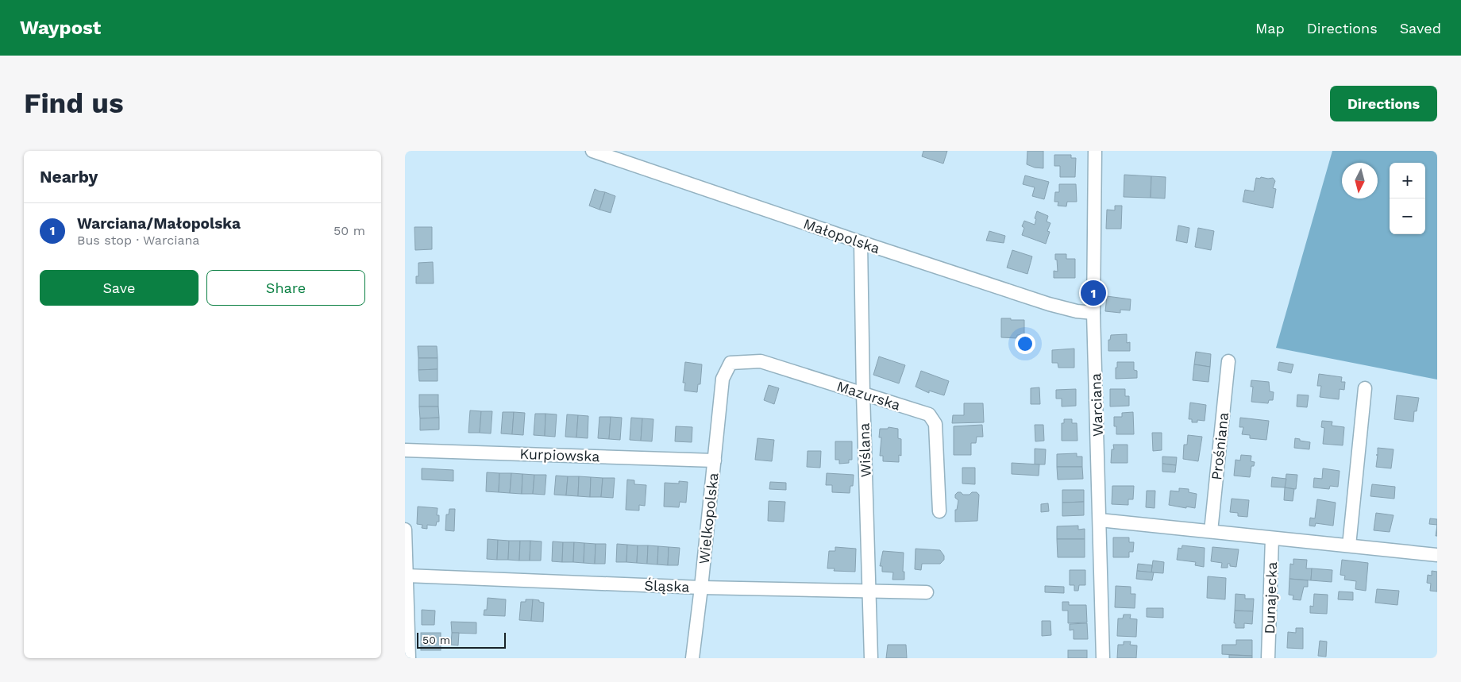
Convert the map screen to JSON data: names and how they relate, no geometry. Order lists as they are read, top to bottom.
{
  "streets": {
    "street": [
      "Małopolska",
      "Mazurska",
      "Warciana",
      "Prośniana",
      "Wiślana",
      "Kurpiowska",
      "Wielkopolska",
      "Śląska",
      "Dunajecka"
    ]
  },
  "crossings": [
    ["Małopolska", "Warciana"],
    ["Małopolska", "Wiślana"],
    ["Mazurska", "Wiślana"],
    ["Mazurska", "Wielkopolska"],
    ["Wiślana", "Śląska"],
    ["Kurpiowska", "Wielkopolska"],
    ["Wielkopolska", "Śląska"]
  ],
  "scale_bar": "50 m",
  "north": "bottom",
  "page": {
    "header": "Waypost",
    "nav": ["Map", "Directions", "Saved"],
    "buttons": [
      "Directions",
      ["Save", "Share"]
    ],
    "title": "Find us",
    "heading": "Nearby",
    "map_buttons": ["+", "−"],
    "list": [
      {
        "mark": "1",
        "name": "Warciana/Małopolska",
        "note": "Bus stop · Warciana",
        "value": "50 m"
      }
    ],
    "pins": "1",
    "scale": "50 m"
  }
}
